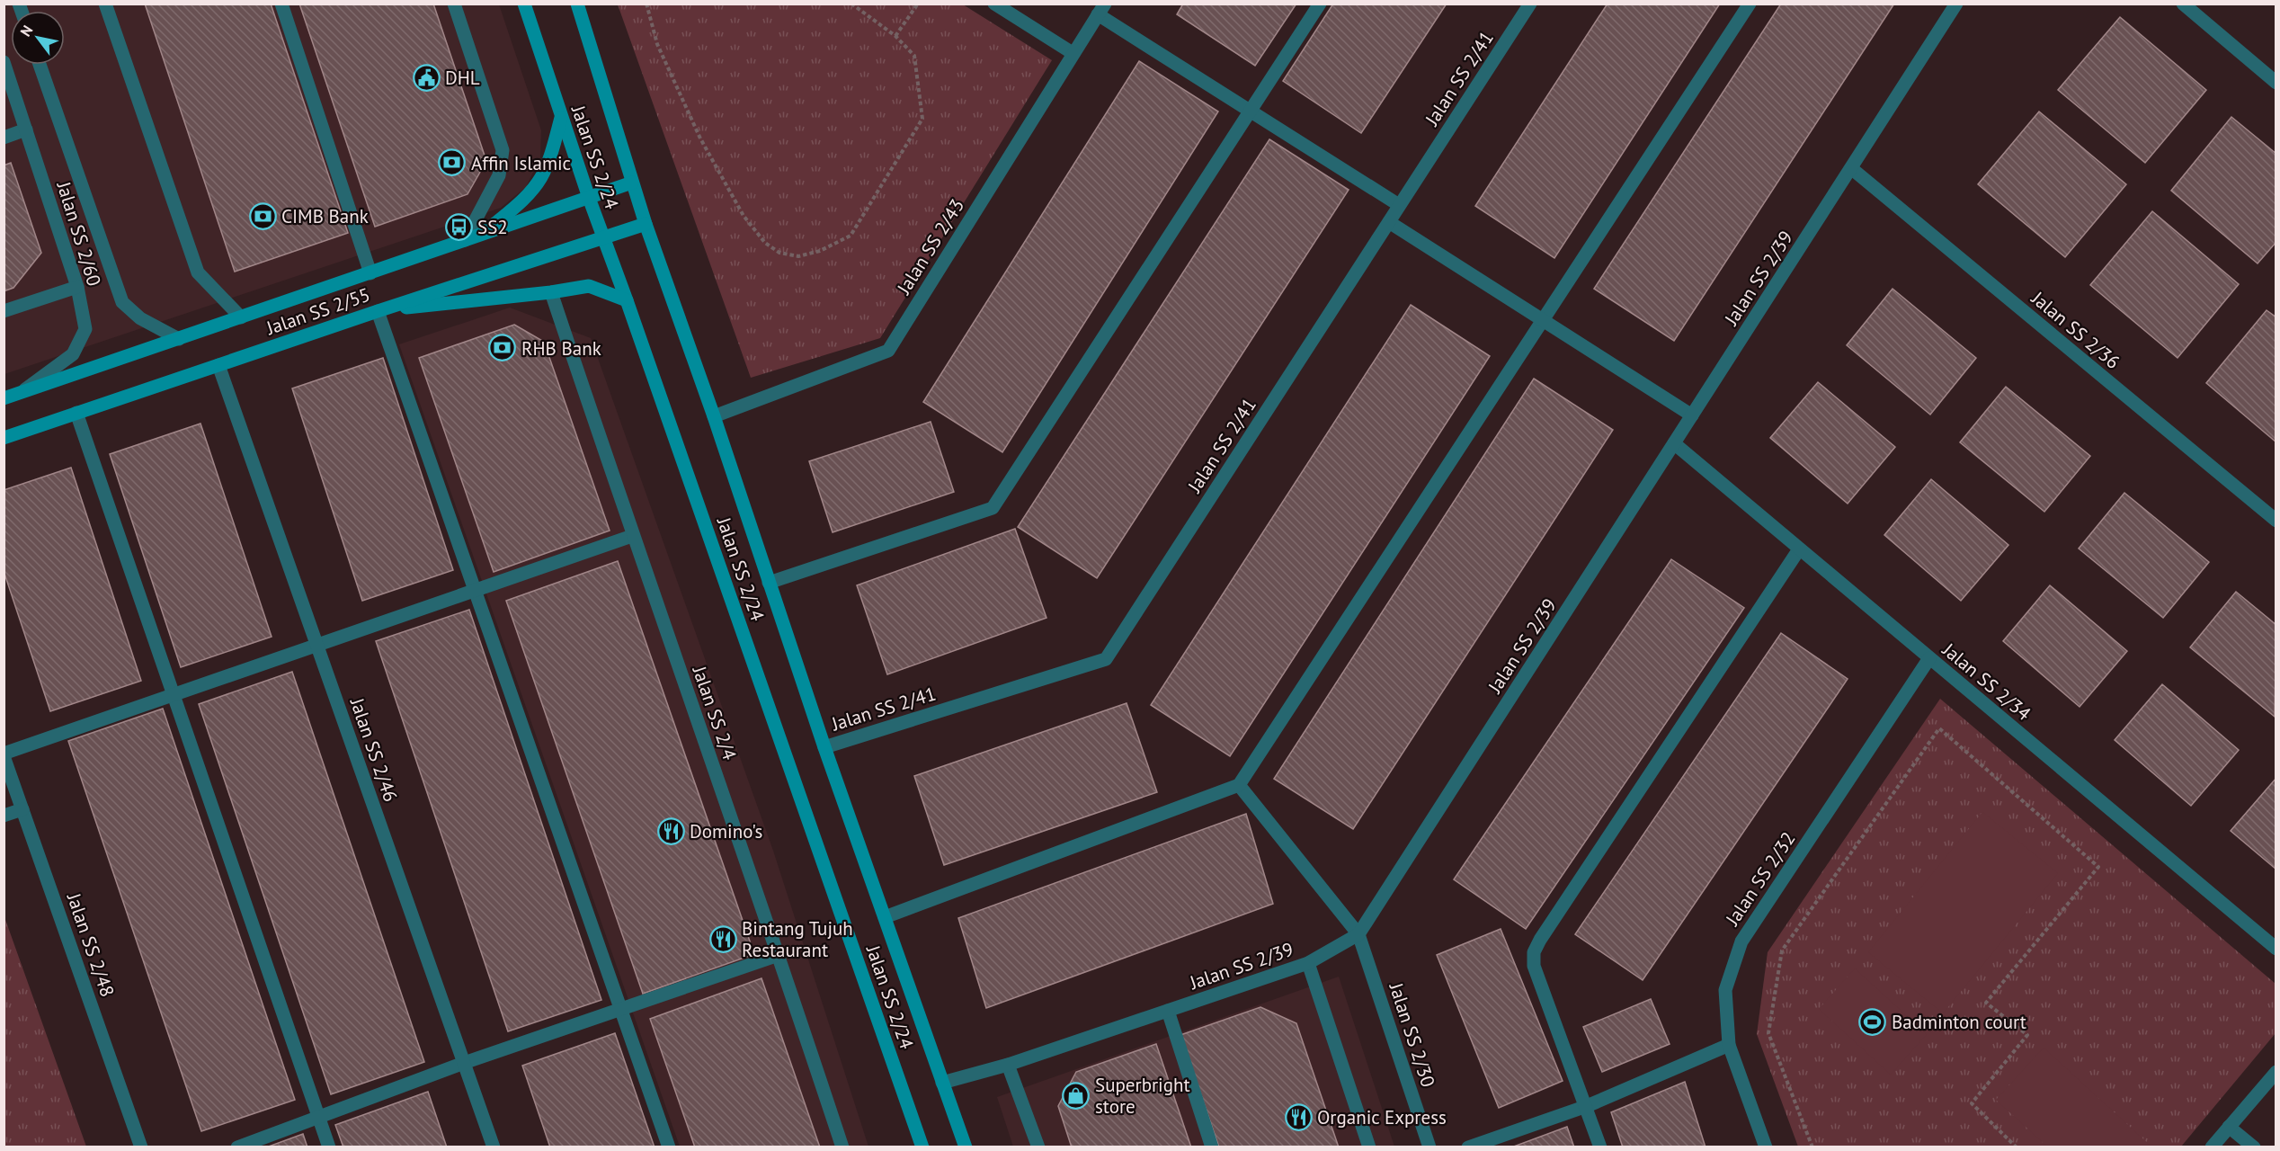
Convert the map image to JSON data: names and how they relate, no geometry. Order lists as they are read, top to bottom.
{
  "streets": {
    "main road": ["Jalan SS 2/24", "Jalan SS 2/55"],
    "street": [
      "Jalan SS 2/41",
      "Jalan SS 2/60",
      "Jalan SS 2/43",
      "Jalan SS 2/39",
      "Jalan SS 2/36",
      "Jalan SS 2/34",
      "Jalan SS 2/4",
      "Jalan SS 2/46",
      "Jalan SS 2/32",
      "Jalan SS 2/48",
      "Jalan SS 2/30"
    ]
  },
  "crossings": [
    ["Jalan SS 2/41", "Jalan SS 2/24"],
    ["Jalan SS 2/24", "Jalan SS 2/43"],
    ["Jalan SS 2/24", "Jalan SS 2/39"],
    ["Jalan SS 2/24", "Jalan SS 2/55"],
    ["Jalan SS 2/60", "Jalan SS 2/55"],
    ["Jalan SS 2/39", "Jalan SS 2/36"],
    ["Jalan SS 2/39", "Jalan SS 2/34"],
    ["Jalan SS 2/39", "Jalan SS 2/30"],
    ["Jalan SS 2/55", "Jalan SS 2/46"],
    ["Jalan SS 2/34", "Jalan SS 2/32"]
  ],
  "places": {
    "public building": ["DHL"],
    "bank": ["Affin Islamic", "CIMB Bank", "RHB Bank"],
    "bus stop": ["SS2"],
    "restaurant": ["Domino's", "Bintang Tujuh Restaurant", "Organic Express"],
    "sports": ["Badminton court"],
    "shop": ["Superbright store"]
  },
  "north": "top left"
}
